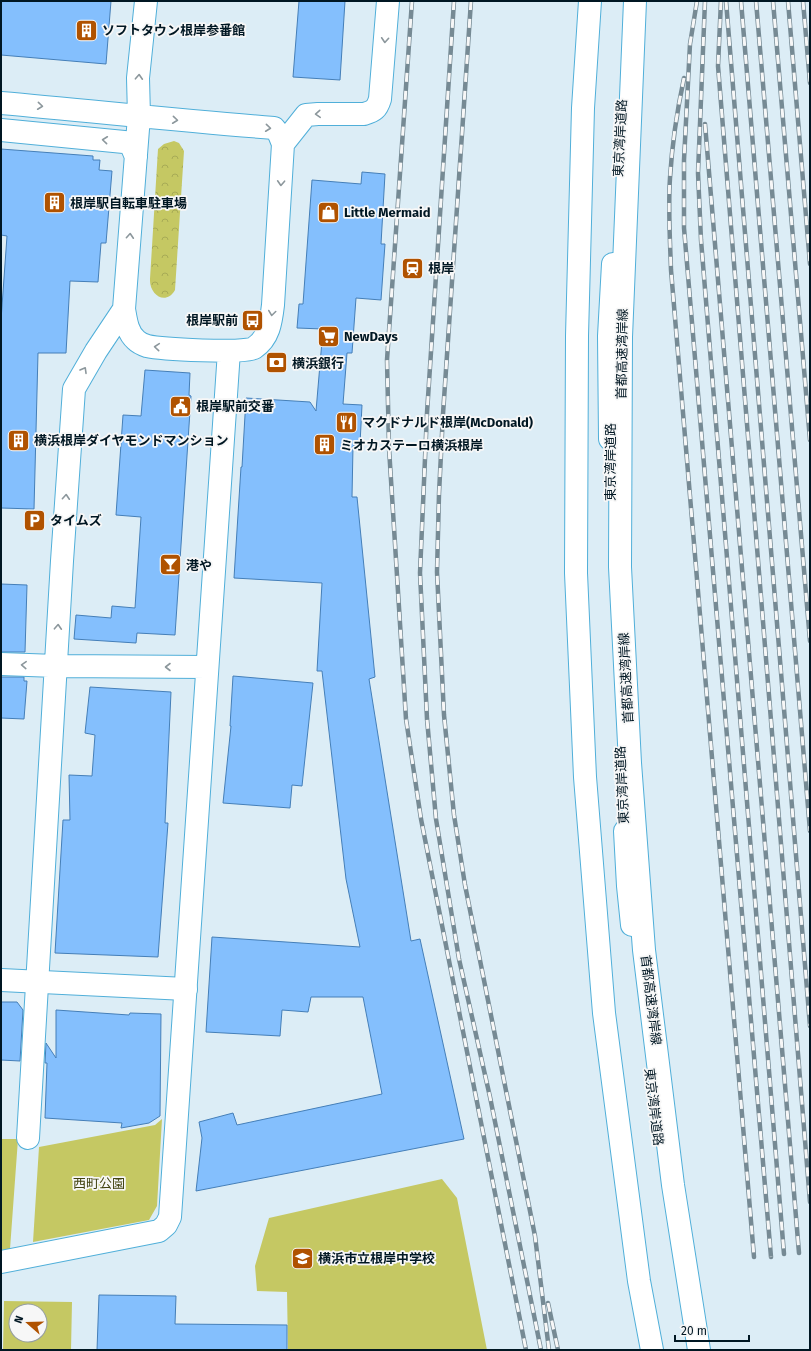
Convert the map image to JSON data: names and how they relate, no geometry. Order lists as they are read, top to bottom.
{
  "streets": {
    "main road": ["東京湾岸道路", "首都高速湾岸線"]
  },
  "parks": ["西町公園"],
  "places": {
    "building": [
      "ソフトタウン根岸参番館",
      "根岸駅自転車駐車場",
      "横浜根岸ダイヤモンドマンション",
      "ミオカステーロ横浜根岸"
    ],
    "shop": ["Little Mermaid"],
    "station": ["根岸"],
    "bus stop": ["根岸駅前"],
    "supermarket": ["NewDays"],
    "bank": ["横浜銀行"],
    "public building": ["根岸駅前交番"],
    "restaurant": ["マクドナルド根岸(McDonald)"],
    "parking": ["タイムズ"],
    "bar": ["港や"],
    "school or university": ["横浜市立根岸中学校"]
  },
  "scale_bar": "20 m",
  "north": "left"
}
